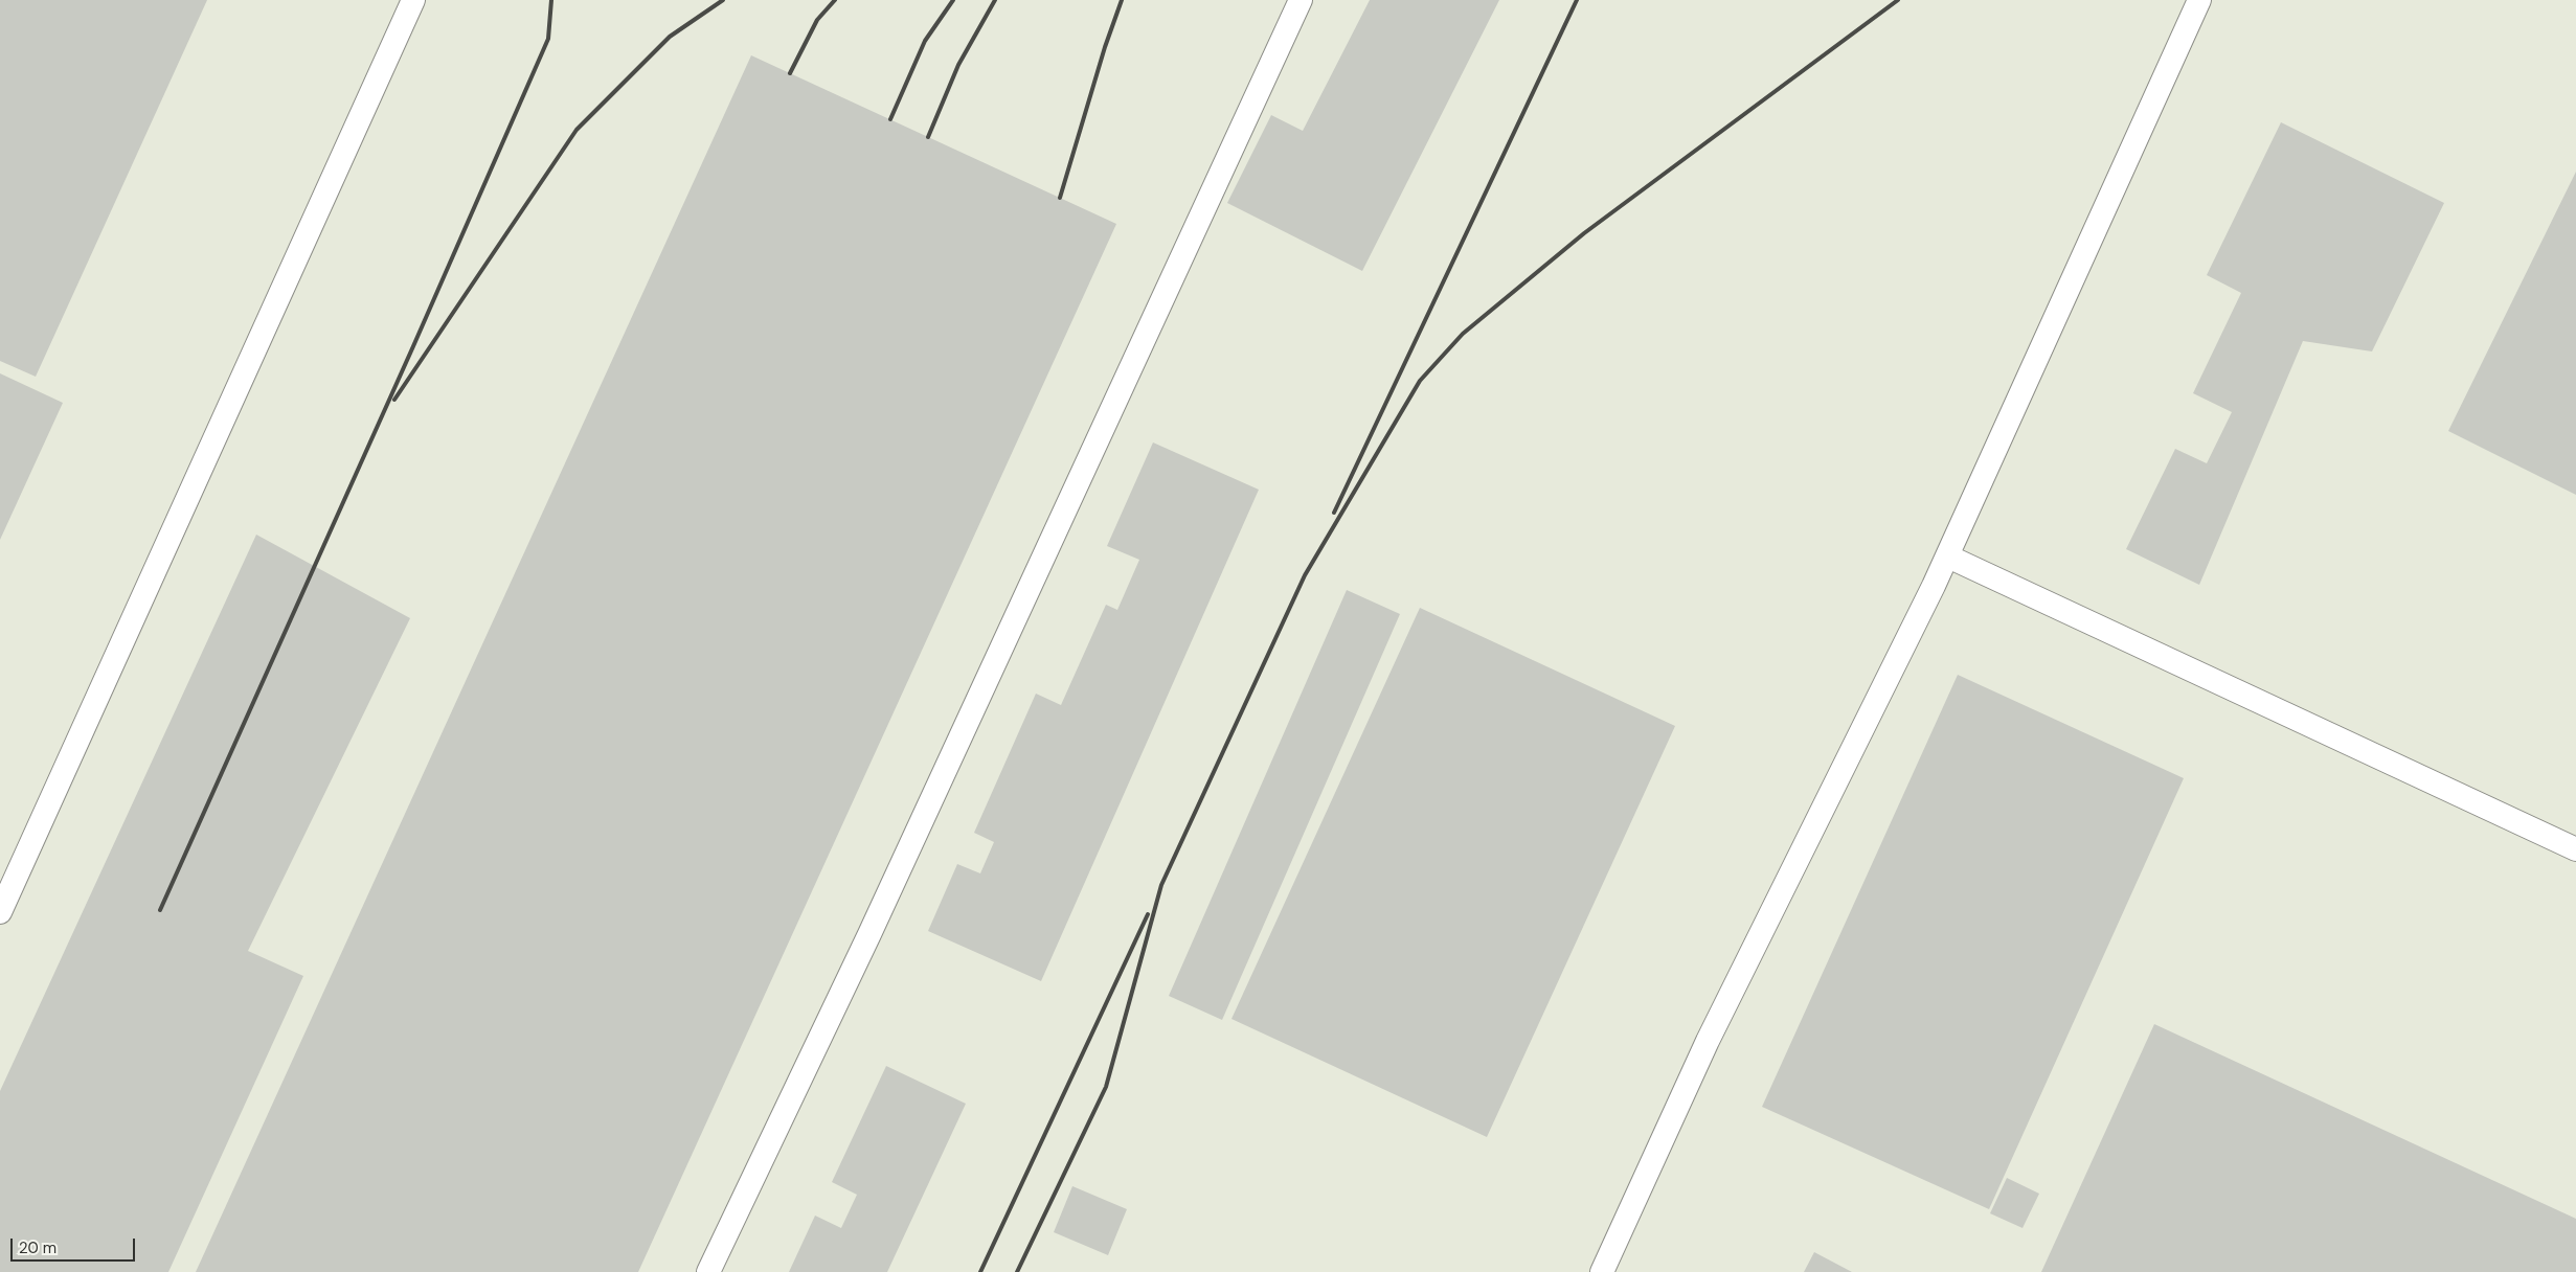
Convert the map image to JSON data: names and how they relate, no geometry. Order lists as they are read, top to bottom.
{
  "scale_bar": "20 m"
}
